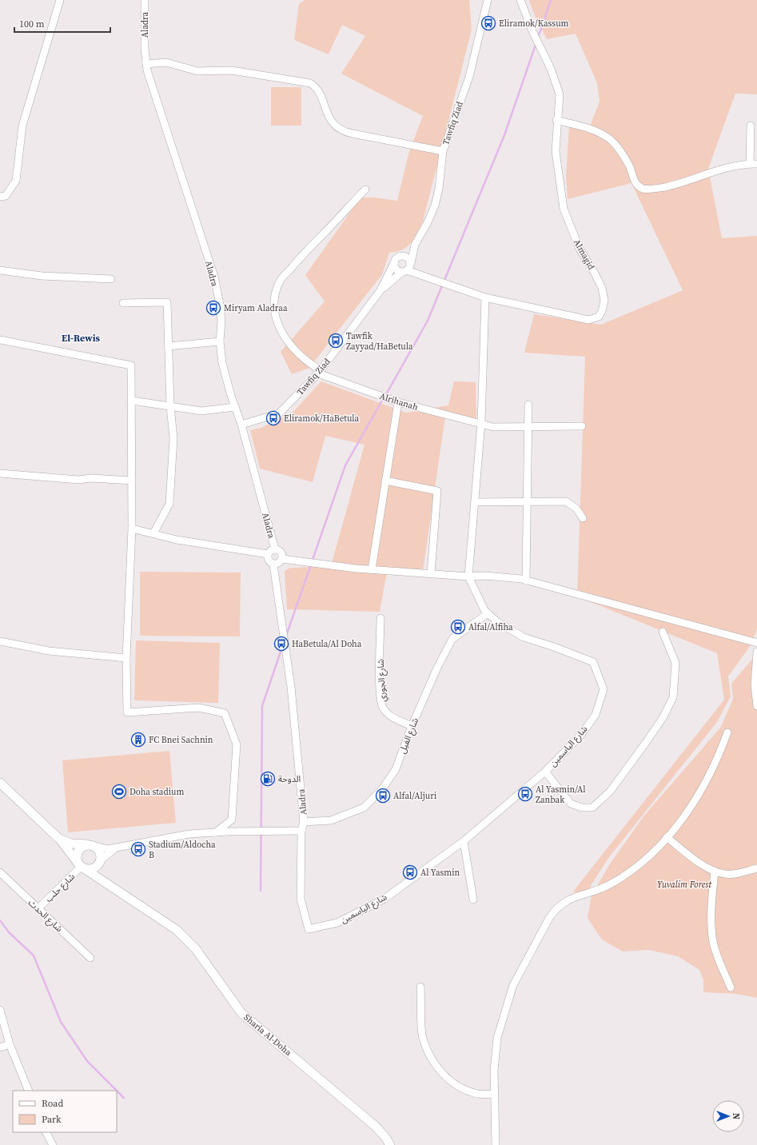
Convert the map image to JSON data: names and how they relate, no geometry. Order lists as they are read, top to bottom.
{
  "streets": {
    "street": [
      "Aladra",
      "Tawfiq Ziad",
      "Almagid",
      "Alrihanah",
      "شارع الجوري",
      "شارع الفيل",
      "شارع الياسمين",
      "شارع حلب",
      "شارع الحدث",
      "Sharia Al-Doha"
    ]
  },
  "crossings": [
    ["Aladra", "Tawfiq Ziad"],
    ["Aladra", "شارع الفيل"],
    ["Aladra", "شارع الياسمين"],
    ["Tawfiq Ziad", "Alrihanah"],
    ["شارع الجوري", "شارع الفيل"],
    ["شارع الفيل", "شارع الياسمين"],
    ["شارع حلب", "شارع الحدث"],
    ["شارع حلب", "Sharia Al-Doha"]
  ],
  "districts": ["El-Rewis"],
  "parks": ["Yuvalim Forest"],
  "places": {
    "bus stop": [
      "Eliramok/Kassum",
      "Miryam Aladraa",
      "Tawfik Zayyad/HaBetula",
      "Eliramok/HaBetula",
      "Alfal/Alfiha",
      "HaBetula/Al Doha",
      "Al Yasmin/Al Zanbak",
      "Alfal/Aljuri",
      "Stadium/Aldocha B",
      "Al Yasmin"
    ],
    "building": ["FC Bnei Sachnin"],
    "fuel station": ["الدوحة"],
    "sports": ["Doha stadium"]
  },
  "legend": ["Road", "Park"],
  "scale_bar": "100 m",
  "north": "right"
}
